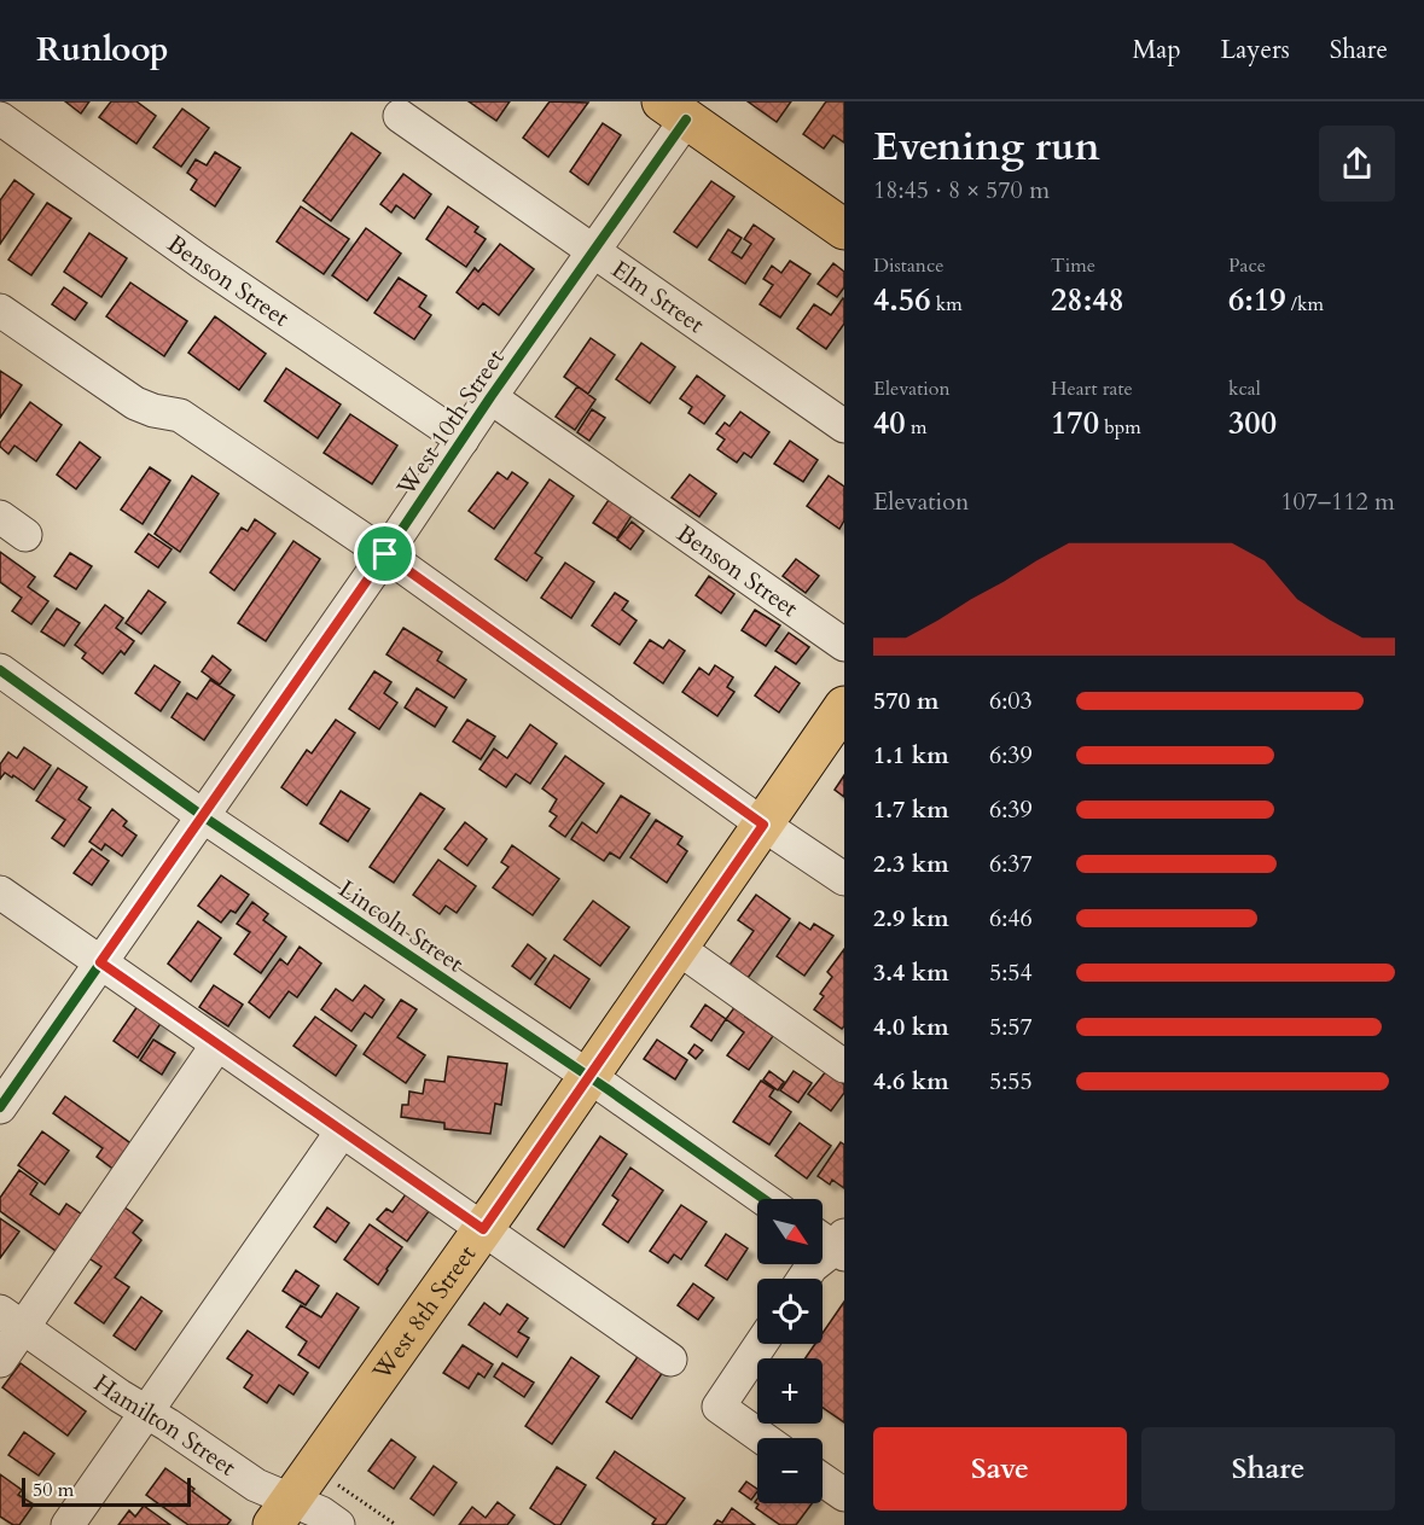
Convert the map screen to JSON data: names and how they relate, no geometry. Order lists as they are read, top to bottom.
{
  "streets": {
    "main road": ["West 8th Street"],
    "street": [
      "Benson Street",
      "Elm Street",
      "West 10th Street",
      "Lincoln Street",
      "Hamilton Street"
    ]
  },
  "crossings": [
    ["Benson Street", "West 10th Street"],
    ["Elm Street", "West 10th Street"],
    ["West 10th Street", "Lincoln Street"],
    ["Lincoln Street", "West 8th Street"],
    ["West 8th Street", "Hamilton Street"]
  ],
  "scale_bar": "50 m",
  "north": "bottom right",
  "page": {
    "header": "Runloop",
    "nav": ["Map", "Layers", "Share"],
    "heading": ["Evening run", "18:45 · 8 × 570 m"],
    "stats": [
      ["Distance", "4.56 km"],
      ["Time", "28:48"],
      ["Pace", "6:19 /km"],
      ["Elevation", "40 m"],
      ["Heart rate", "170 bpm"],
      ["kcal", "300"]
    ],
    "chart": ["Elevation", "107–112 m"],
    "list": [
      {
        "name": "570 m",
        "note": "6:03"
      },
      {
        "name": "1.1 km",
        "note": "6:39"
      },
      {
        "name": "1.7 km",
        "note": "6:39"
      },
      {
        "name": "2.3 km",
        "note": "6:37"
      },
      {
        "name": "2.9 km",
        "note": "6:46"
      },
      {
        "name": "3.4 km",
        "note": "5:54"
      },
      {
        "name": "4.0 km",
        "note": "5:57"
      },
      {
        "name": "4.6 km",
        "note": "5:55"
      }
    ],
    "map_buttons": ["+", "−"],
    "buttons": ["Save", "Share"],
    "scale": "50 m"
  }
}
